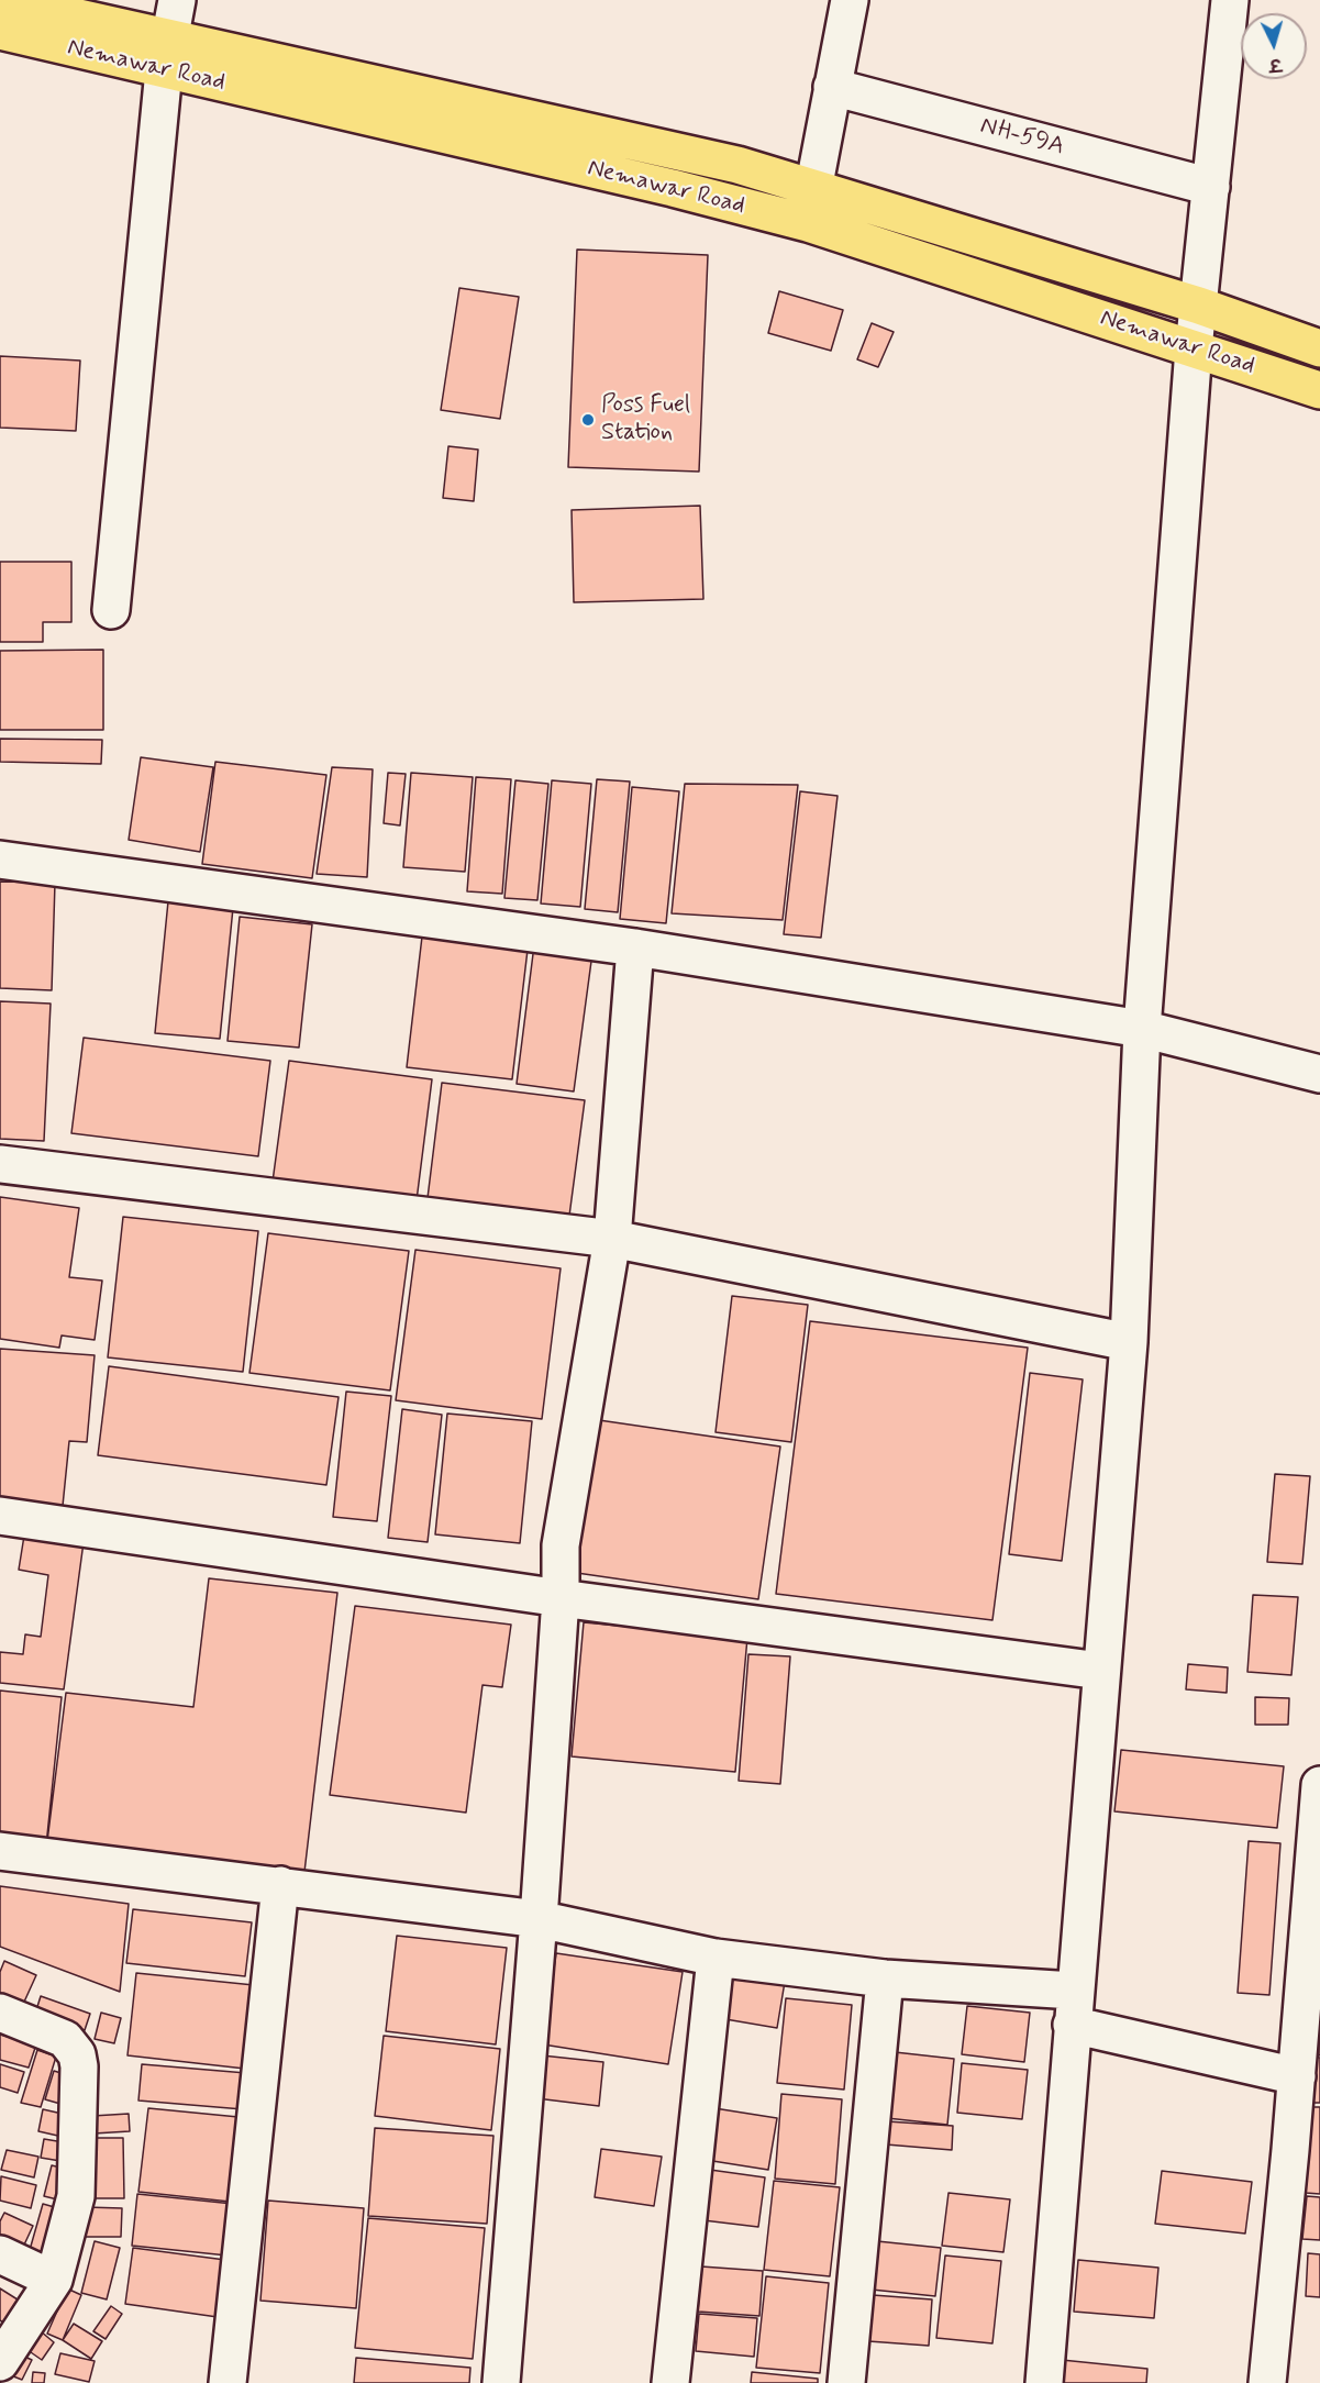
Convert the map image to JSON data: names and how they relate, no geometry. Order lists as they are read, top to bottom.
{
  "streets": {
    "highway": ["Nemawar Road"],
    "street": ["NH-59A"]
  },
  "places": ["Poss Fuel Station"],
  "north": "bottom"
}
